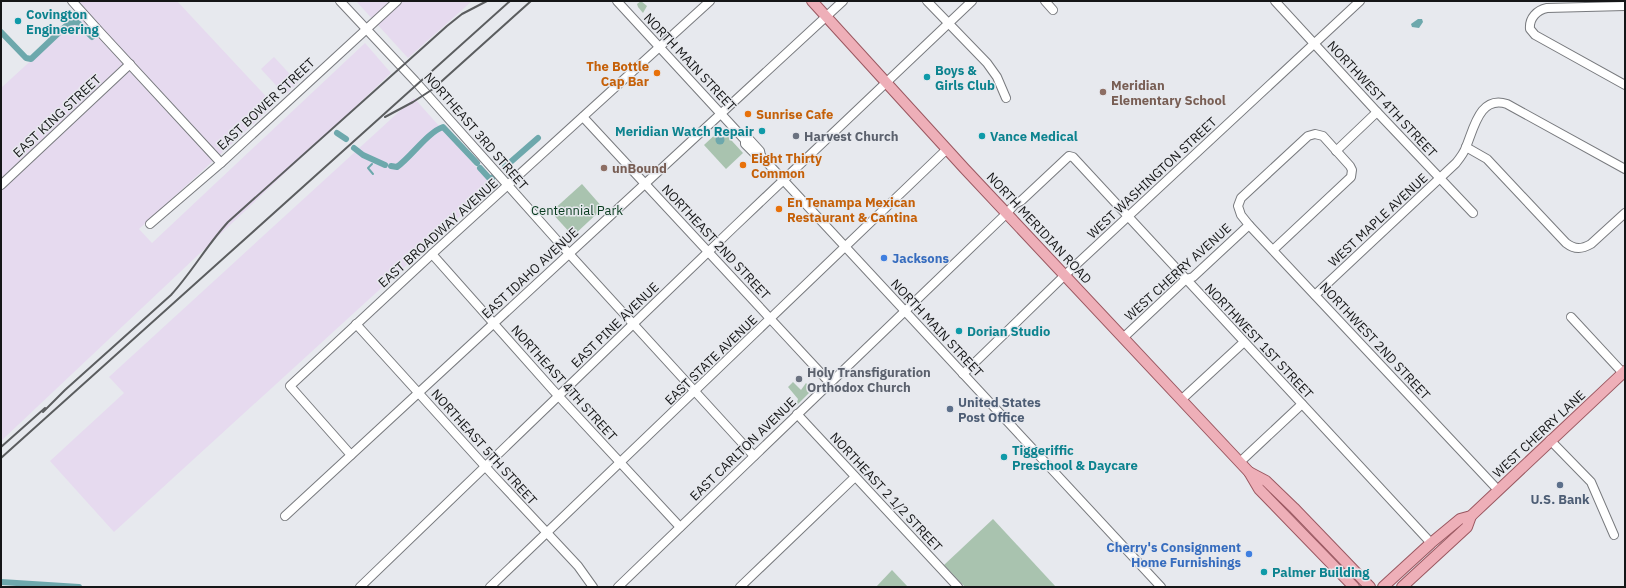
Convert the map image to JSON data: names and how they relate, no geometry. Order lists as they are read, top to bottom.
{
  "streets": {
    "main road": ["NORTH MERIDIAN ROAD", "WEST CHERRY LANE"],
    "street": [
      "NORTH MAIN STREET",
      "NORTHWEST 4TH STREET",
      "EAST BOWER STREET",
      "EAST KING STREET",
      "NORTHEAST 3RD STREET",
      "WEST WASHINGTON STREET",
      "WEST MAPLE AVENUE",
      "EAST BROADWAY AVENUE",
      "NORTHEAST 2ND STREET",
      "WEST CHERRY AVENUE",
      "EAST IDAHO AVENUE",
      "EAST PINE AVENUE",
      "NORTHWEST 1ST STREET",
      "NORTHWEST 2ND STREET",
      "EAST STATE AVENUE",
      "NORTHEAST 4TH STREET",
      "NORTHEAST 5TH STREET",
      "EAST CARLTON AVENUE",
      "NORTHEAST 2 1/2 STREET"
    ]
  },
  "crossings": [
    ["NORTH MAIN STREET", "WEST WASHINGTON STREET"],
    ["NORTH MAIN STREET", "EAST BROADWAY AVENUE"],
    ["NORTH MAIN STREET", "EAST IDAHO AVENUE"],
    ["NORTH MAIN STREET", "EAST PINE AVENUE"],
    ["NORTH MAIN STREET", "EAST STATE AVENUE"],
    ["NORTH MAIN STREET", "EAST CARLTON AVENUE"],
    ["NORTHWEST 4TH STREET", "WEST WASHINGTON STREET"],
    ["NORTHWEST 4TH STREET", "WEST MAPLE AVENUE"],
    ["EAST BOWER STREET", "NORTHEAST 3RD STREET"],
    ["NORTHEAST 3RD STREET", "EAST BROADWAY AVENUE"],
    ["NORTHEAST 3RD STREET", "EAST IDAHO AVENUE"],
    ["NORTHEAST 3RD STREET", "EAST PINE AVENUE"],
    ["NORTHEAST 3RD STREET", "EAST STATE AVENUE"],
    ["NORTHEAST 3RD STREET", "EAST CARLTON AVENUE"],
    ["WEST WASHINGTON STREET", "NORTH MERIDIAN ROAD"],
    ["WEST WASHINGTON STREET", "NORTHWEST 1ST STREET"],
    ["WEST MAPLE AVENUE", "NORTHWEST 2ND STREET"],
    ["NORTH MERIDIAN ROAD", "WEST CHERRY AVENUE"],
    ["NORTH MERIDIAN ROAD", "EAST IDAHO AVENUE"],
    ["NORTH MERIDIAN ROAD", "EAST PINE AVENUE"],
    ["NORTH MERIDIAN ROAD", "EAST STATE AVENUE"],
    ["NORTH MERIDIAN ROAD", "EAST CARLTON AVENUE"],
    ["EAST BROADWAY AVENUE", "NORTHEAST 2ND STREET"],
    ["EAST BROADWAY AVENUE", "EAST IDAHO AVENUE"],
    ["EAST BROADWAY AVENUE", "NORTHEAST 4TH STREET"],
    ["EAST BROADWAY AVENUE", "NORTHEAST 5TH STREET"],
    ["NORTHEAST 2ND STREET", "EAST IDAHO AVENUE"],
    ["NORTHEAST 2ND STREET", "EAST PINE AVENUE"],
    ["NORTHEAST 2ND STREET", "EAST STATE AVENUE"],
    ["NORTHEAST 2ND STREET", "EAST CARLTON AVENUE"],
    ["WEST CHERRY AVENUE", "NORTHWEST 1ST STREET"],
    ["WEST CHERRY AVENUE", "NORTHWEST 2ND STREET"],
    ["EAST IDAHO AVENUE", "NORTHEAST 4TH STREET"],
    ["EAST IDAHO AVENUE", "NORTHEAST 5TH STREET"],
    ["EAST PINE AVENUE", "NORTHEAST 4TH STREET"],
    ["EAST PINE AVENUE", "NORTHEAST 5TH STREET"],
    ["NORTHWEST 1ST STREET", "WEST CHERRY LANE"],
    ["NORTHWEST 1ST STREET", "EAST CARLTON AVENUE"],
    ["NORTHWEST 2ND STREET", "WEST CHERRY LANE"],
    ["EAST STATE AVENUE", "NORTHEAST 4TH STREET"],
    ["EAST STATE AVENUE", "NORTHEAST 5TH STREET"],
    ["NORTHEAST 4TH STREET", "EAST CARLTON AVENUE"],
    ["EAST CARLTON AVENUE", "NORTHEAST 2 1/2 STREET"]
  ],
  "parks": ["Centennial Park"],
  "places": [
    "Covington Engineering",
    "The Bottle Cap Bar",
    "Boys & Girls Club",
    "Meridian Elementary School",
    "Sunrise Cafe",
    "Meridian Watch Repair",
    "Harvest Church",
    "Vance Medical",
    "Eight Thirty Common",
    "unBound",
    "En Tenampa Mexican Restaurant & Cantina",
    "Jacksons",
    "Dorian Studio",
    "Holy Transfiguration Orthodox Church",
    "United States Post Office",
    "Tiggeriffic Preschool & Daycare",
    "U.S. Bank",
    "Cherry's Consignment Home Furnishings",
    "Palmer Building"
  ]
}
